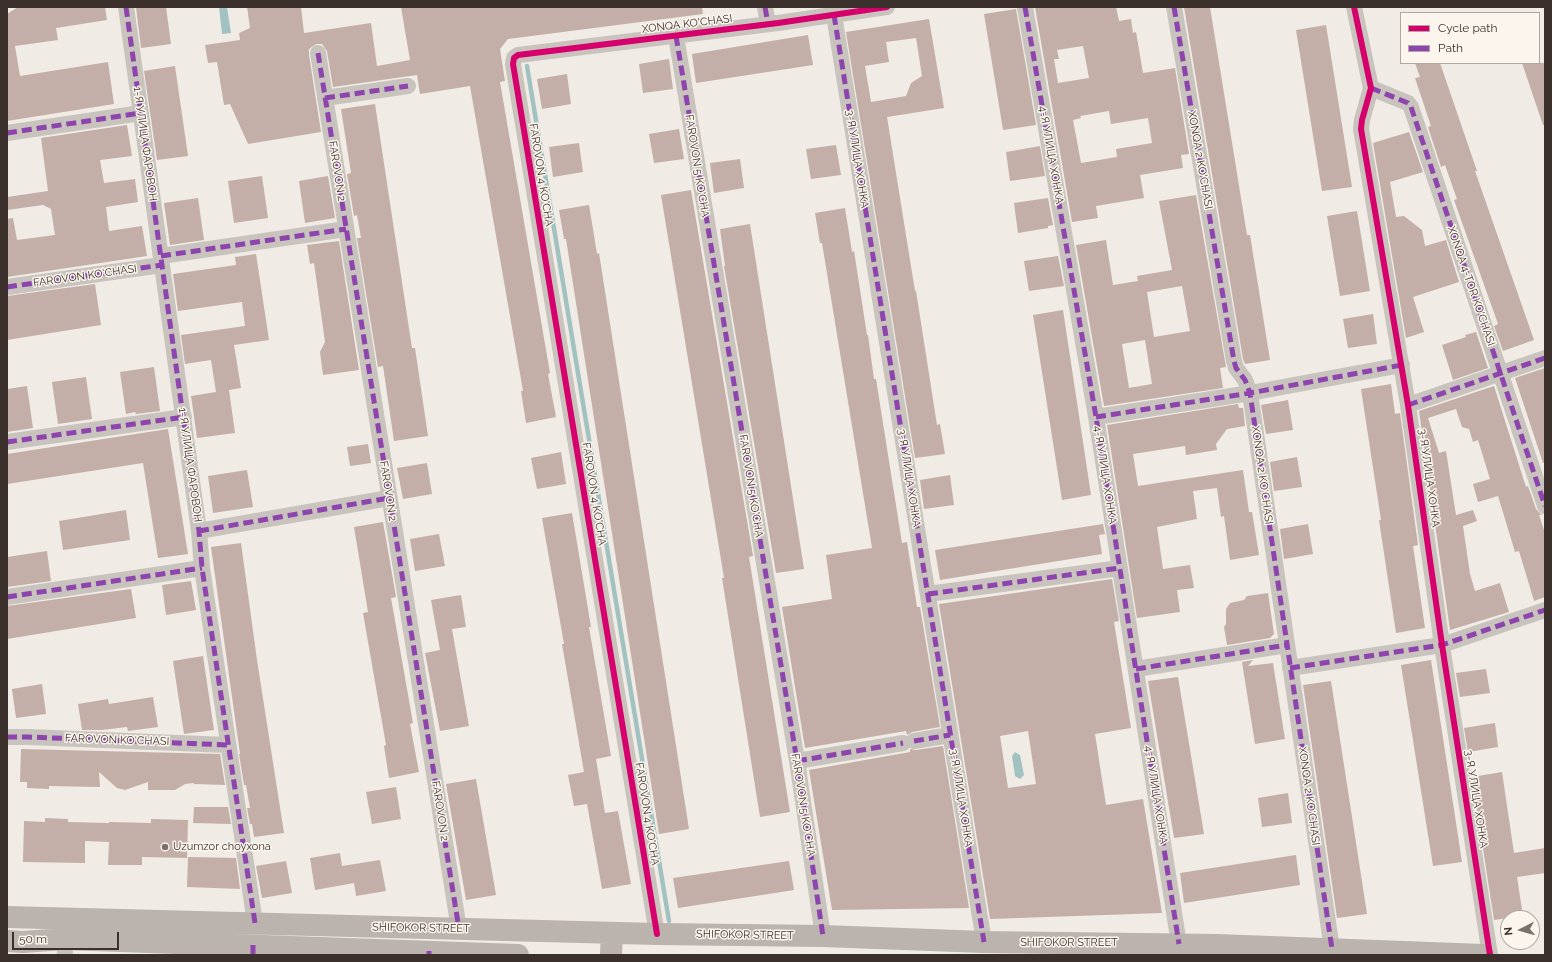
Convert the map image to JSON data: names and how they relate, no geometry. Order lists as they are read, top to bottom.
{
  "streets": {
    "main road": ["SHIFOKOR STREET"],
    "street": [
      "XONQA KO'CHASI",
      "1-Я УЛИЦА ФАРОВОН",
      "4-Я УЛИЦА ХОНКА",
      "3-Я УЛИЦА ХОНКА",
      "XONQA 2 KO'CHASI",
      "FAROVON 5 KO'CHA",
      "FAROVON 2",
      "FAROVON 4 KO'CHA",
      "FAROVON KO'CHASI",
      "XONQA 4-TOR KO'CHASI"
    ]
  },
  "crossings": [
    ["XONQA KO'CHASI", "3-Я УЛИЦА ХОНКА"],
    ["XONQA KO'CHASI", "FAROVON 5 KO'CHA"],
    ["XONQA KO'CHASI", "FAROVON 4 KO'CHA"],
    ["1-Я УЛИЦА ФАРОВОН", "FAROVON KO'CHASI"],
    ["1-Я УЛИЦА ФАРОВОН", "SHIFOKOR STREET"],
    ["4-Я УЛИЦА ХОНКА", "SHIFOKOR STREET"],
    ["3-Я УЛИЦА ХОНКА", "XONQA 4-TOR KO'CHASI"],
    ["3-Я УЛИЦА ХОНКА", "SHIFOKOR STREET"],
    ["XONQA 2 KO'CHASI", "SHIFOKOR STREET"],
    ["FAROVON 5 KO'CHA", "SHIFOKOR STREET"],
    ["FAROVON 2", "FAROVON KO'CHASI"],
    ["FAROVON 2", "SHIFOKOR STREET"],
    ["FAROVON 4 KO'CHA", "SHIFOKOR STREET"]
  ],
  "places": ["Uzumzor choyxona"],
  "legend": ["Cycle path", "Path"],
  "scale_bar": "50 m",
  "north": "left"
}
